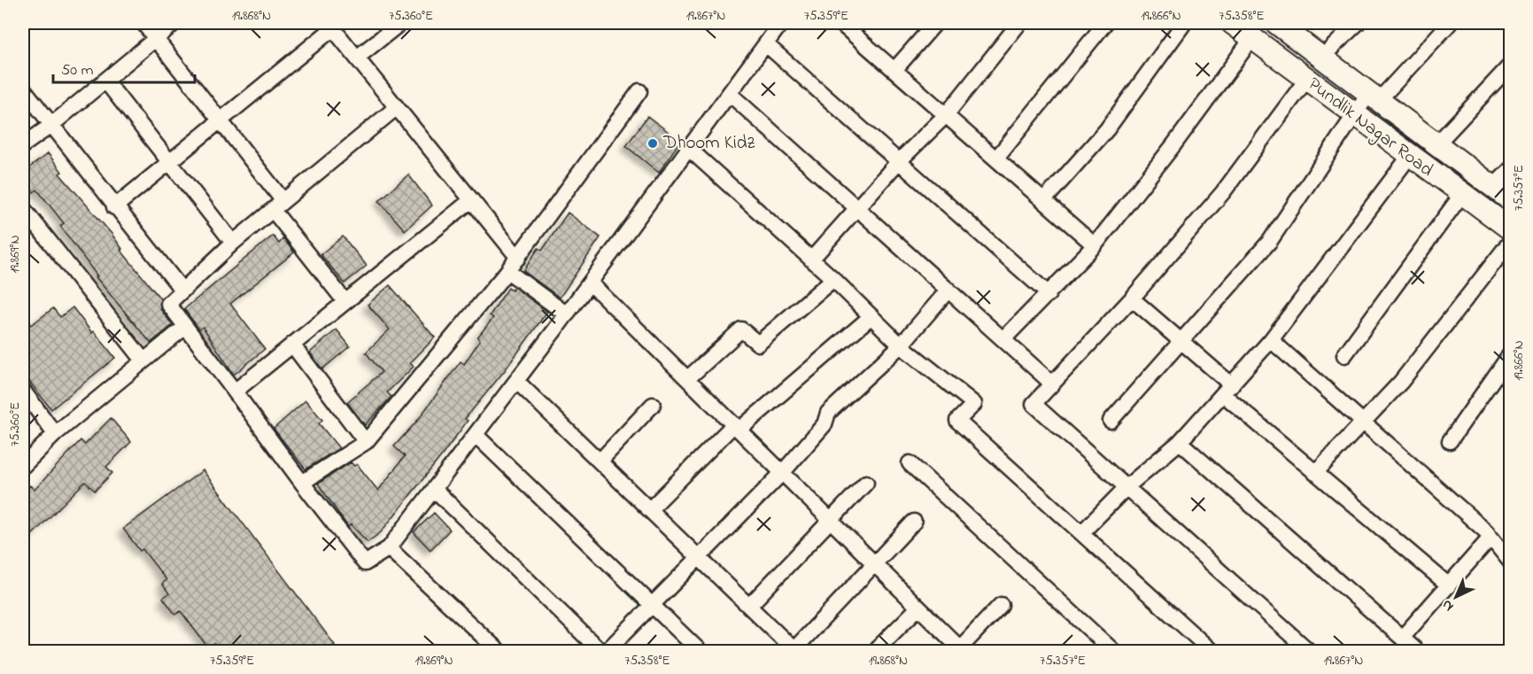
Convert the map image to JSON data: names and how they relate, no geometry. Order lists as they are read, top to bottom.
{
  "streets": {
    "main road": ["Pundlik Nagar Road"]
  },
  "places": ["Dhoom Kidz"],
  "scale_bar": "50 m",
  "north": "bottom left",
  "coordinates": [
    "19.868°N",
    "75.360°E",
    "19.867°N",
    "75.359°E",
    "19.866°N",
    "75.358°E",
    "75.357°E",
    "19.869°N"
  ]
}
